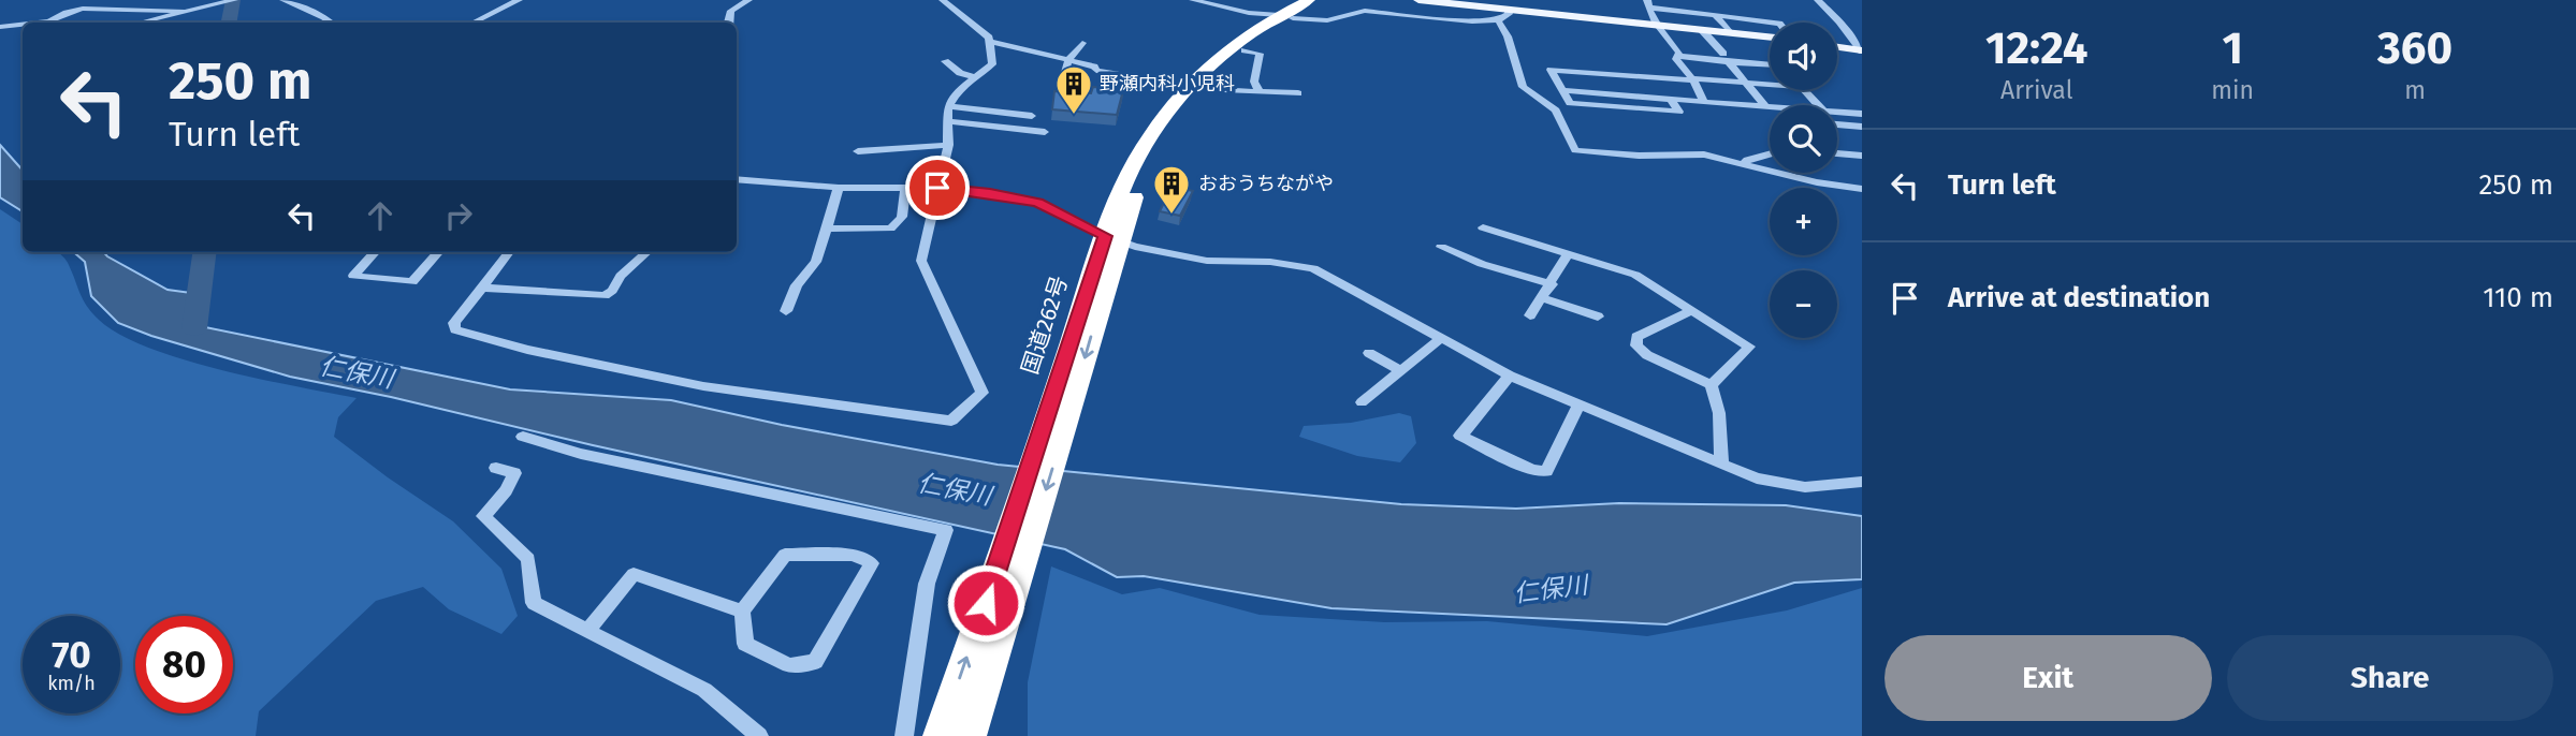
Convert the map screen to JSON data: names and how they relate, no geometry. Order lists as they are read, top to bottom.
{
  "streets": {
    "highway": ["国道262号"]
  },
  "water": ["仁保川"],
  "places": {
    "building": ["野瀬内科小児科", "おおうちながや"]
  },
  "page": {
    "eta": [
      "12:24",
      "Arrival",
      "1",
      "min",
      "360",
      "m"
    ],
    "map_buttons": ["+", "−"],
    "turn": ["250 m", "Turn left"],
    "list": [
      {
        "name": "Turn left",
        "value": "250 m"
      },
      {
        "name": "Arrive at destination",
        "value": "110 m"
      }
    ],
    "speed": "70 km/h",
    "limit": "80",
    "buttons": ["Exit", "Share"]
  }
}
